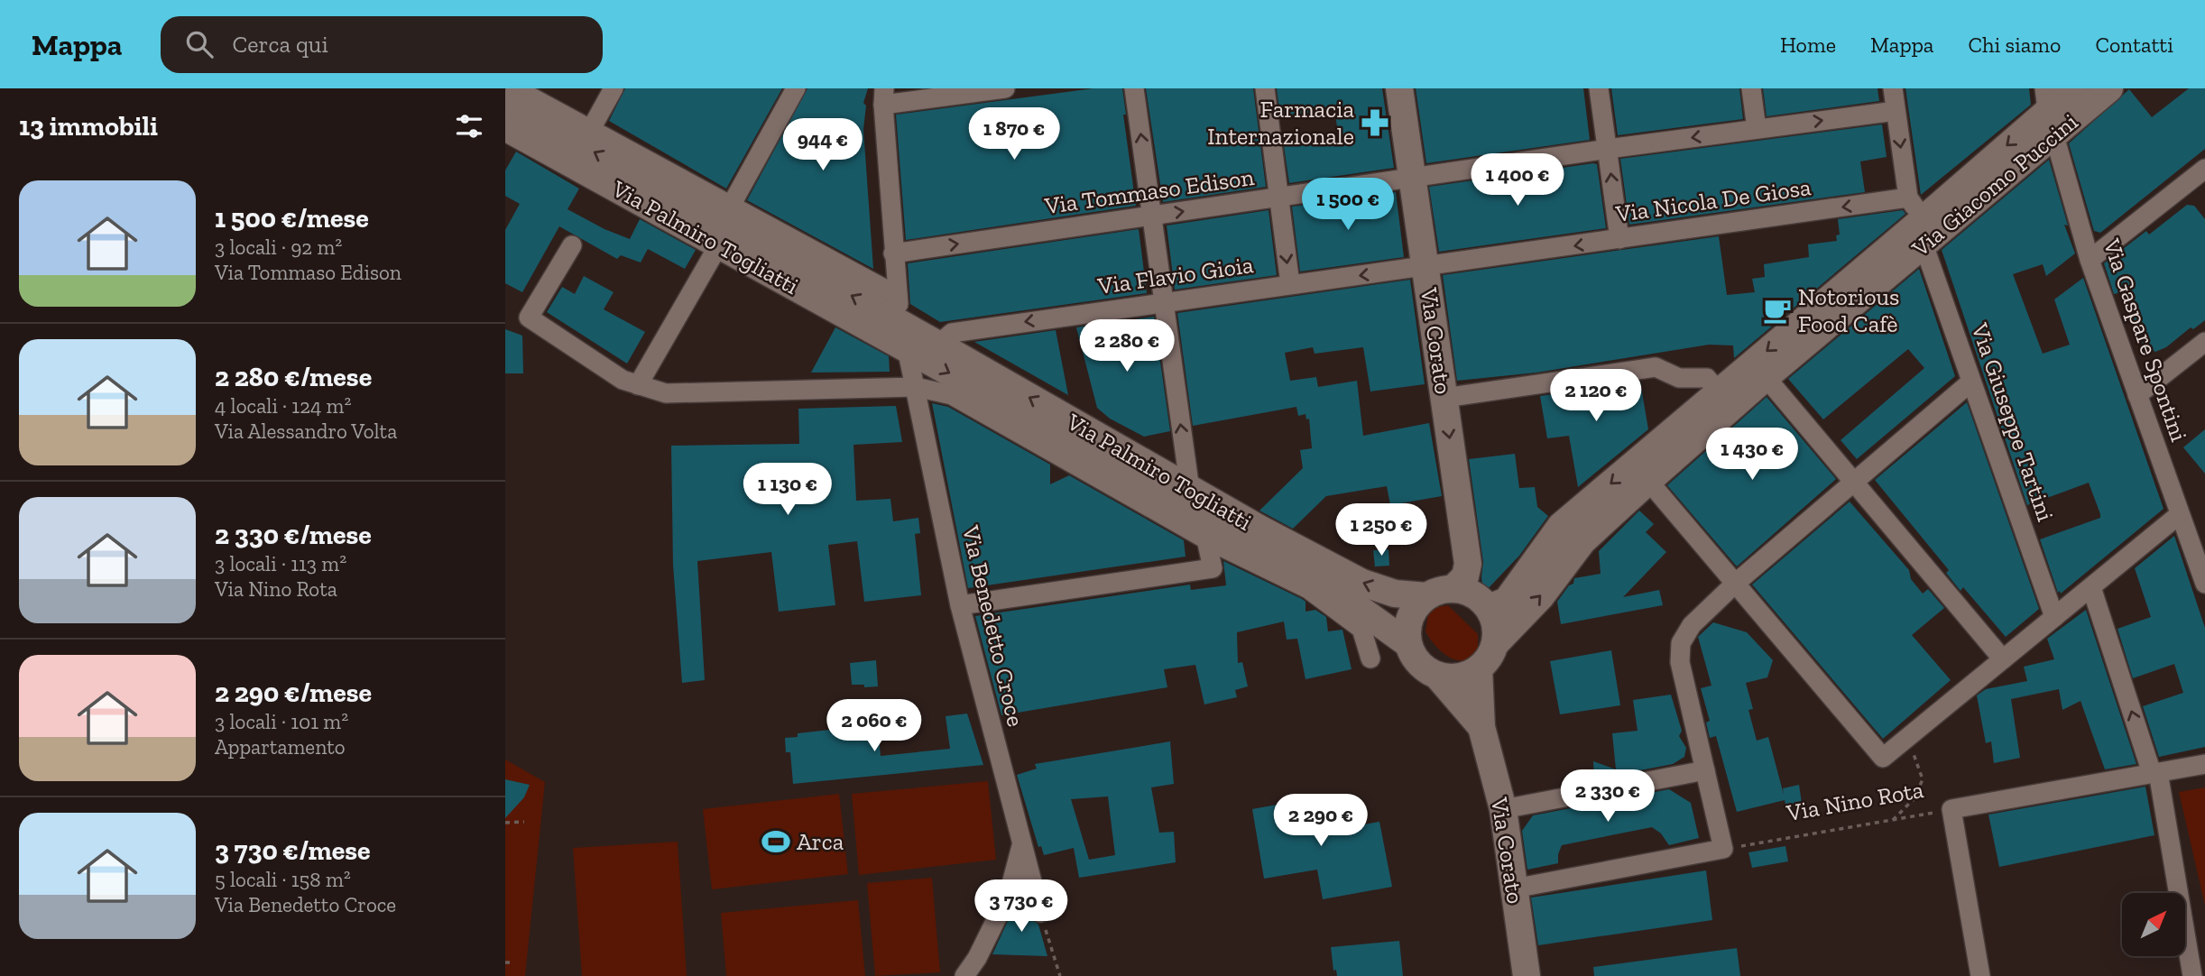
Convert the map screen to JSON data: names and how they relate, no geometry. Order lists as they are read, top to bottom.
{
  "streets": {
    "main road": ["Via Giacomo Puccini", "Via Palmiro Togliatti", "Via Corato"],
    "street": [
      "Via Tommaso Edison",
      "Via Nicola De Giosa",
      "Via Flavio Gioia",
      "Via Gaspare Spontini",
      "Via Giuseppe Tartini",
      "Via Benedetto Croce",
      "Via Nino Rota"
    ]
  },
  "crossings": [
    ["Via Giacomo Puccini", "Via Nicola De Giosa"],
    ["Via Giacomo Puccini", "Via Palmiro Togliatti"],
    ["Via Giacomo Puccini", "Via Gaspare Spontini"],
    ["Via Giacomo Puccini", "Via Corato"],
    ["Via Giacomo Puccini", "Via Giuseppe Tartini"],
    ["Via Tommaso Edison", "Via Corato"],
    ["Via Tommaso Edison", "Via Giuseppe Tartini"],
    ["Via Tommaso Edison", "Via Benedetto Croce"],
    ["Via Nicola De Giosa", "Via Flavio Gioia"],
    ["Via Nicola De Giosa", "Via Corato"],
    ["Via Nicola De Giosa", "Via Giuseppe Tartini"],
    ["Via Palmiro Togliatti", "Via Flavio Gioia"],
    ["Via Palmiro Togliatti", "Via Corato"],
    ["Via Palmiro Togliatti", "Via Benedetto Croce"],
    ["Via Flavio Gioia", "Via Corato"]
  ],
  "one_way": ["Via Flavio Gioia"],
  "places": {
    "pharmacy": ["Farmacia Internazionale"],
    "cafe": ["Notorious Food Cafè"],
    "sports": ["Arca"]
  },
  "north": "top right",
  "page": {
    "header": "Mappa",
    "search": "Cerca qui",
    "nav": [
      "Home",
      "Mappa",
      "Chi siamo",
      "Contatti"
    ],
    "heading": "13 immobili",
    "price": [
      "1 870 €",
      "944 €",
      "1 400 €",
      "1 500 €",
      "2 280 €",
      "2 120 €",
      "1 430 €",
      "1 130 €",
      "1 250 €",
      "2 060 €",
      "2 330 €",
      "2 290 €",
      "3 730 €"
    ],
    "list": [
      {
        "name": "1 500 €/mese",
        "note": "3 locali · 92 m² · Via Tommaso Edison"
      },
      {
        "name": "2 280 €/mese",
        "note": "4 locali · 124 m² · Via Alessandro Volta"
      },
      {
        "name": "2 330 €/mese",
        "note": "3 locali · 113 m² · Via Nino Rota"
      },
      {
        "name": "2 290 €/mese",
        "note": "3 locali · 101 m² · Appartamento"
      },
      {
        "name": "3 730 €/mese",
        "note": "5 locali · 158 m² · Via Benedetto Croce"
      }
    ]
  }
}
